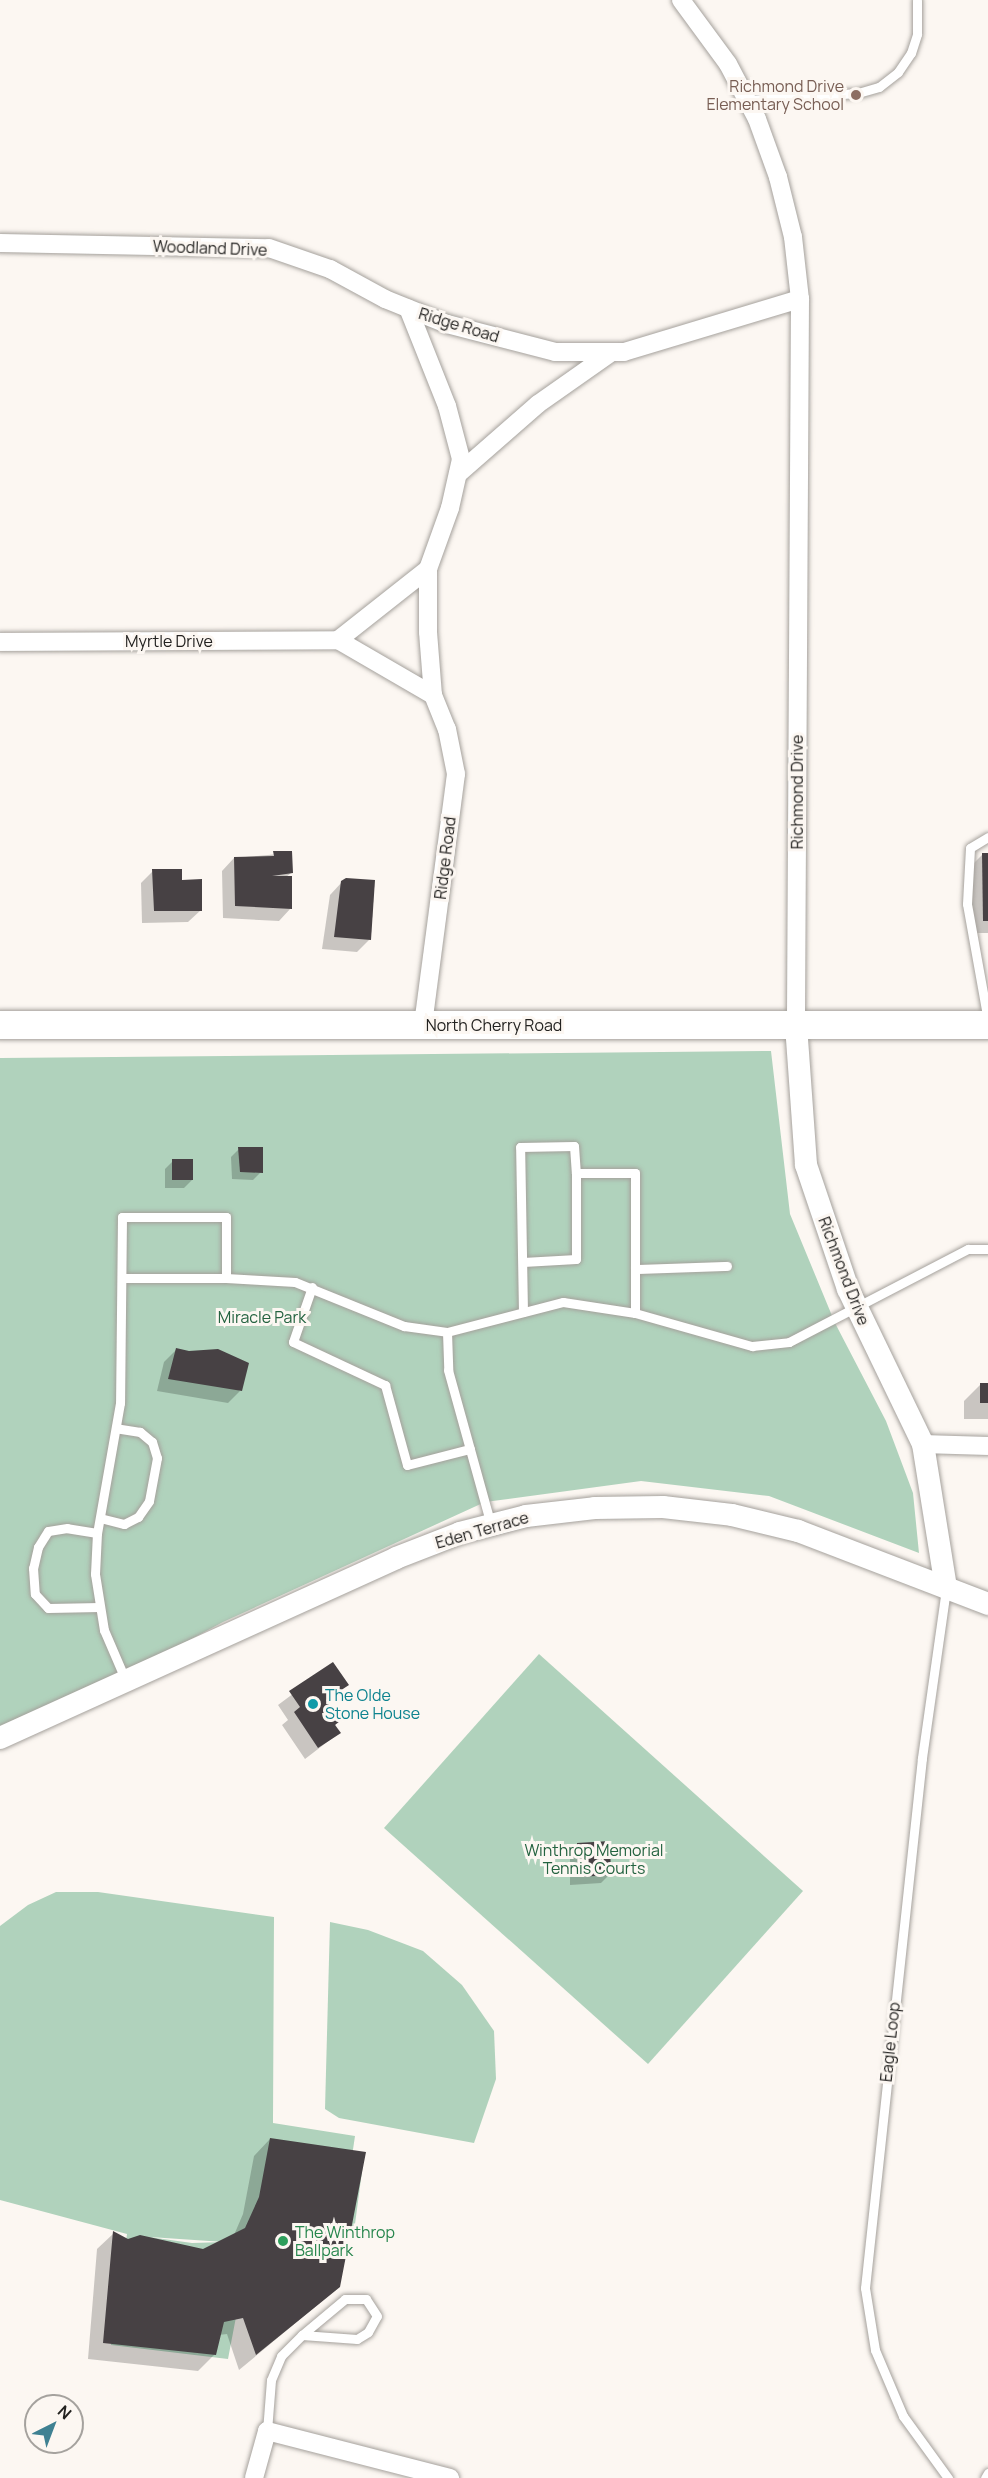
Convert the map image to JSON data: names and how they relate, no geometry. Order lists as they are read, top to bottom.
{
  "streets": {
    "main road": ["North Cherry Road"],
    "street": [
      "Woodland Drive",
      "Ridge Road",
      "Myrtle Drive",
      "Richmond Drive",
      "Eden Terrace"
    ],
    "lane": ["Eagle Loop"]
  },
  "crossings": [
    ["Woodland Drive", "Ridge Road"],
    ["Ridge Road", "Richmond Drive"],
    ["Ridge Road", "North Cherry Road"],
    ["Richmond Drive", "North Cherry Road"],
    ["Richmond Drive", "Eden Terrace"],
    ["Richmond Drive", "Eagle Loop"],
    ["Eden Terrace", "Eagle Loop"]
  ],
  "parks": ["Miracle Park", "Winthrop Memorial Tennis Courts"],
  "places": ["Richmond Drive Elementary School", "The Olde Stone House", "The Winthrop Ballpark"],
  "north": "top right"
}
